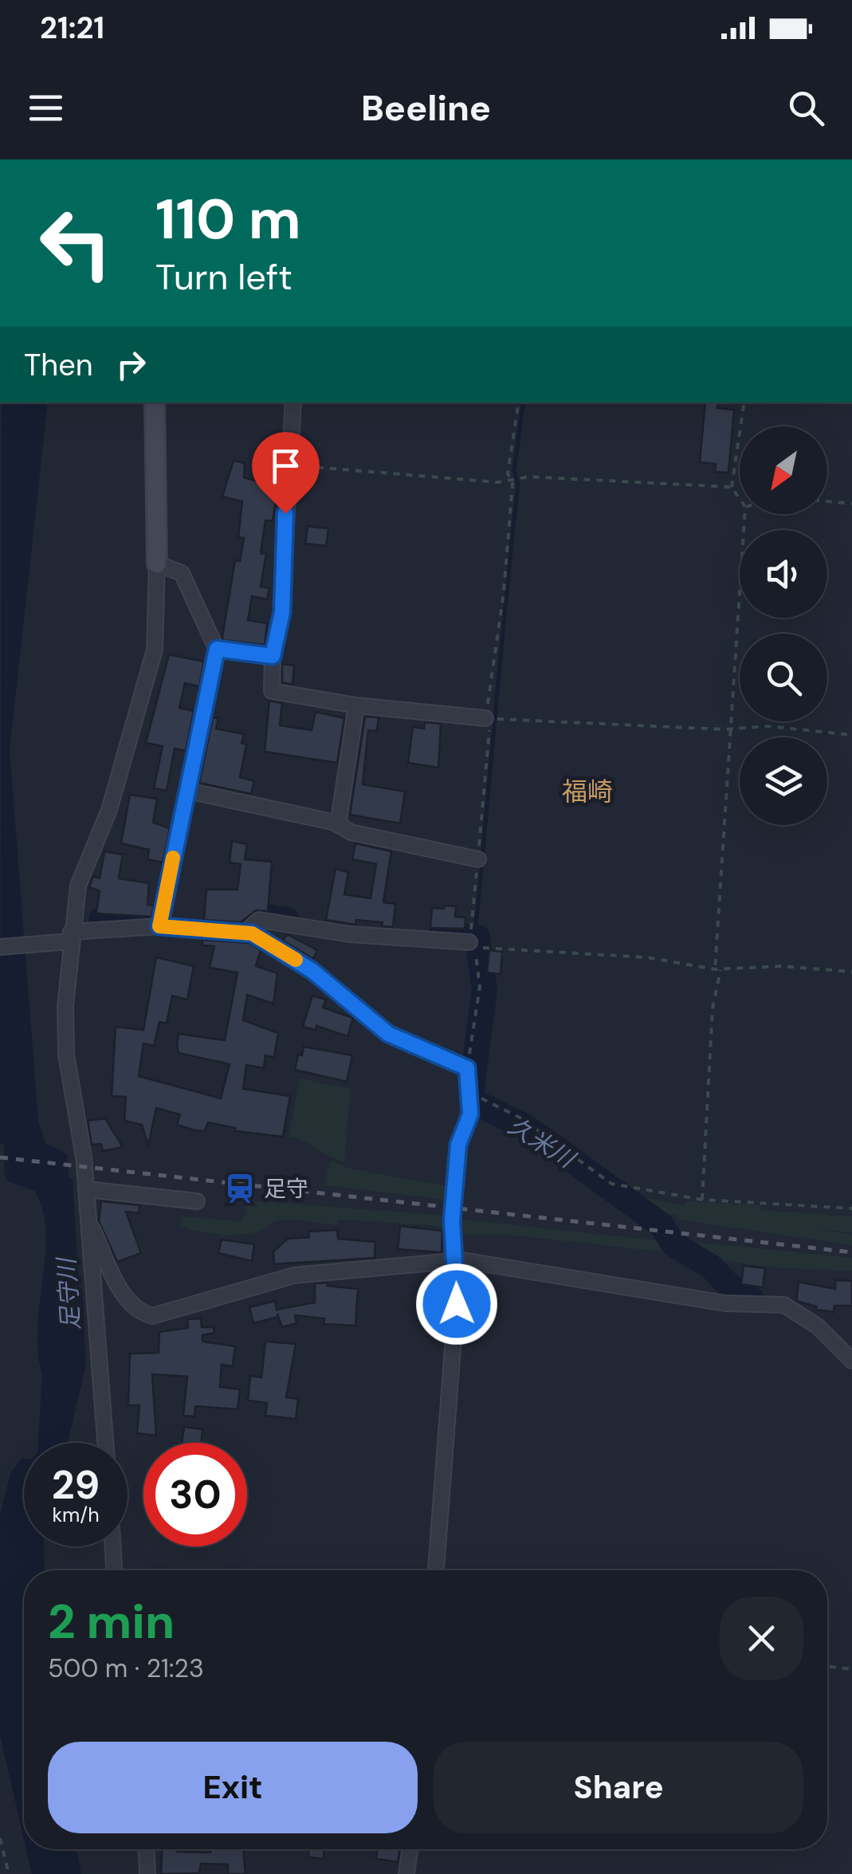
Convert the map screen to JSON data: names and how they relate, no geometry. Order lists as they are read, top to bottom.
{
  "districts": ["福崎"],
  "water": ["久米川", "足守川"],
  "places": {
    "station": ["足守"]
  },
  "north": "bottom left",
  "page": {
    "status": "21:21",
    "header": "Beeline",
    "turn": ["110 m", "Turn left"],
    "then": "Then",
    "speed": "29 km/h",
    "limit": "30",
    "heading": ["2 min", "500 m · 21:23"],
    "buttons": ["Exit", "Share"]
  }
}
